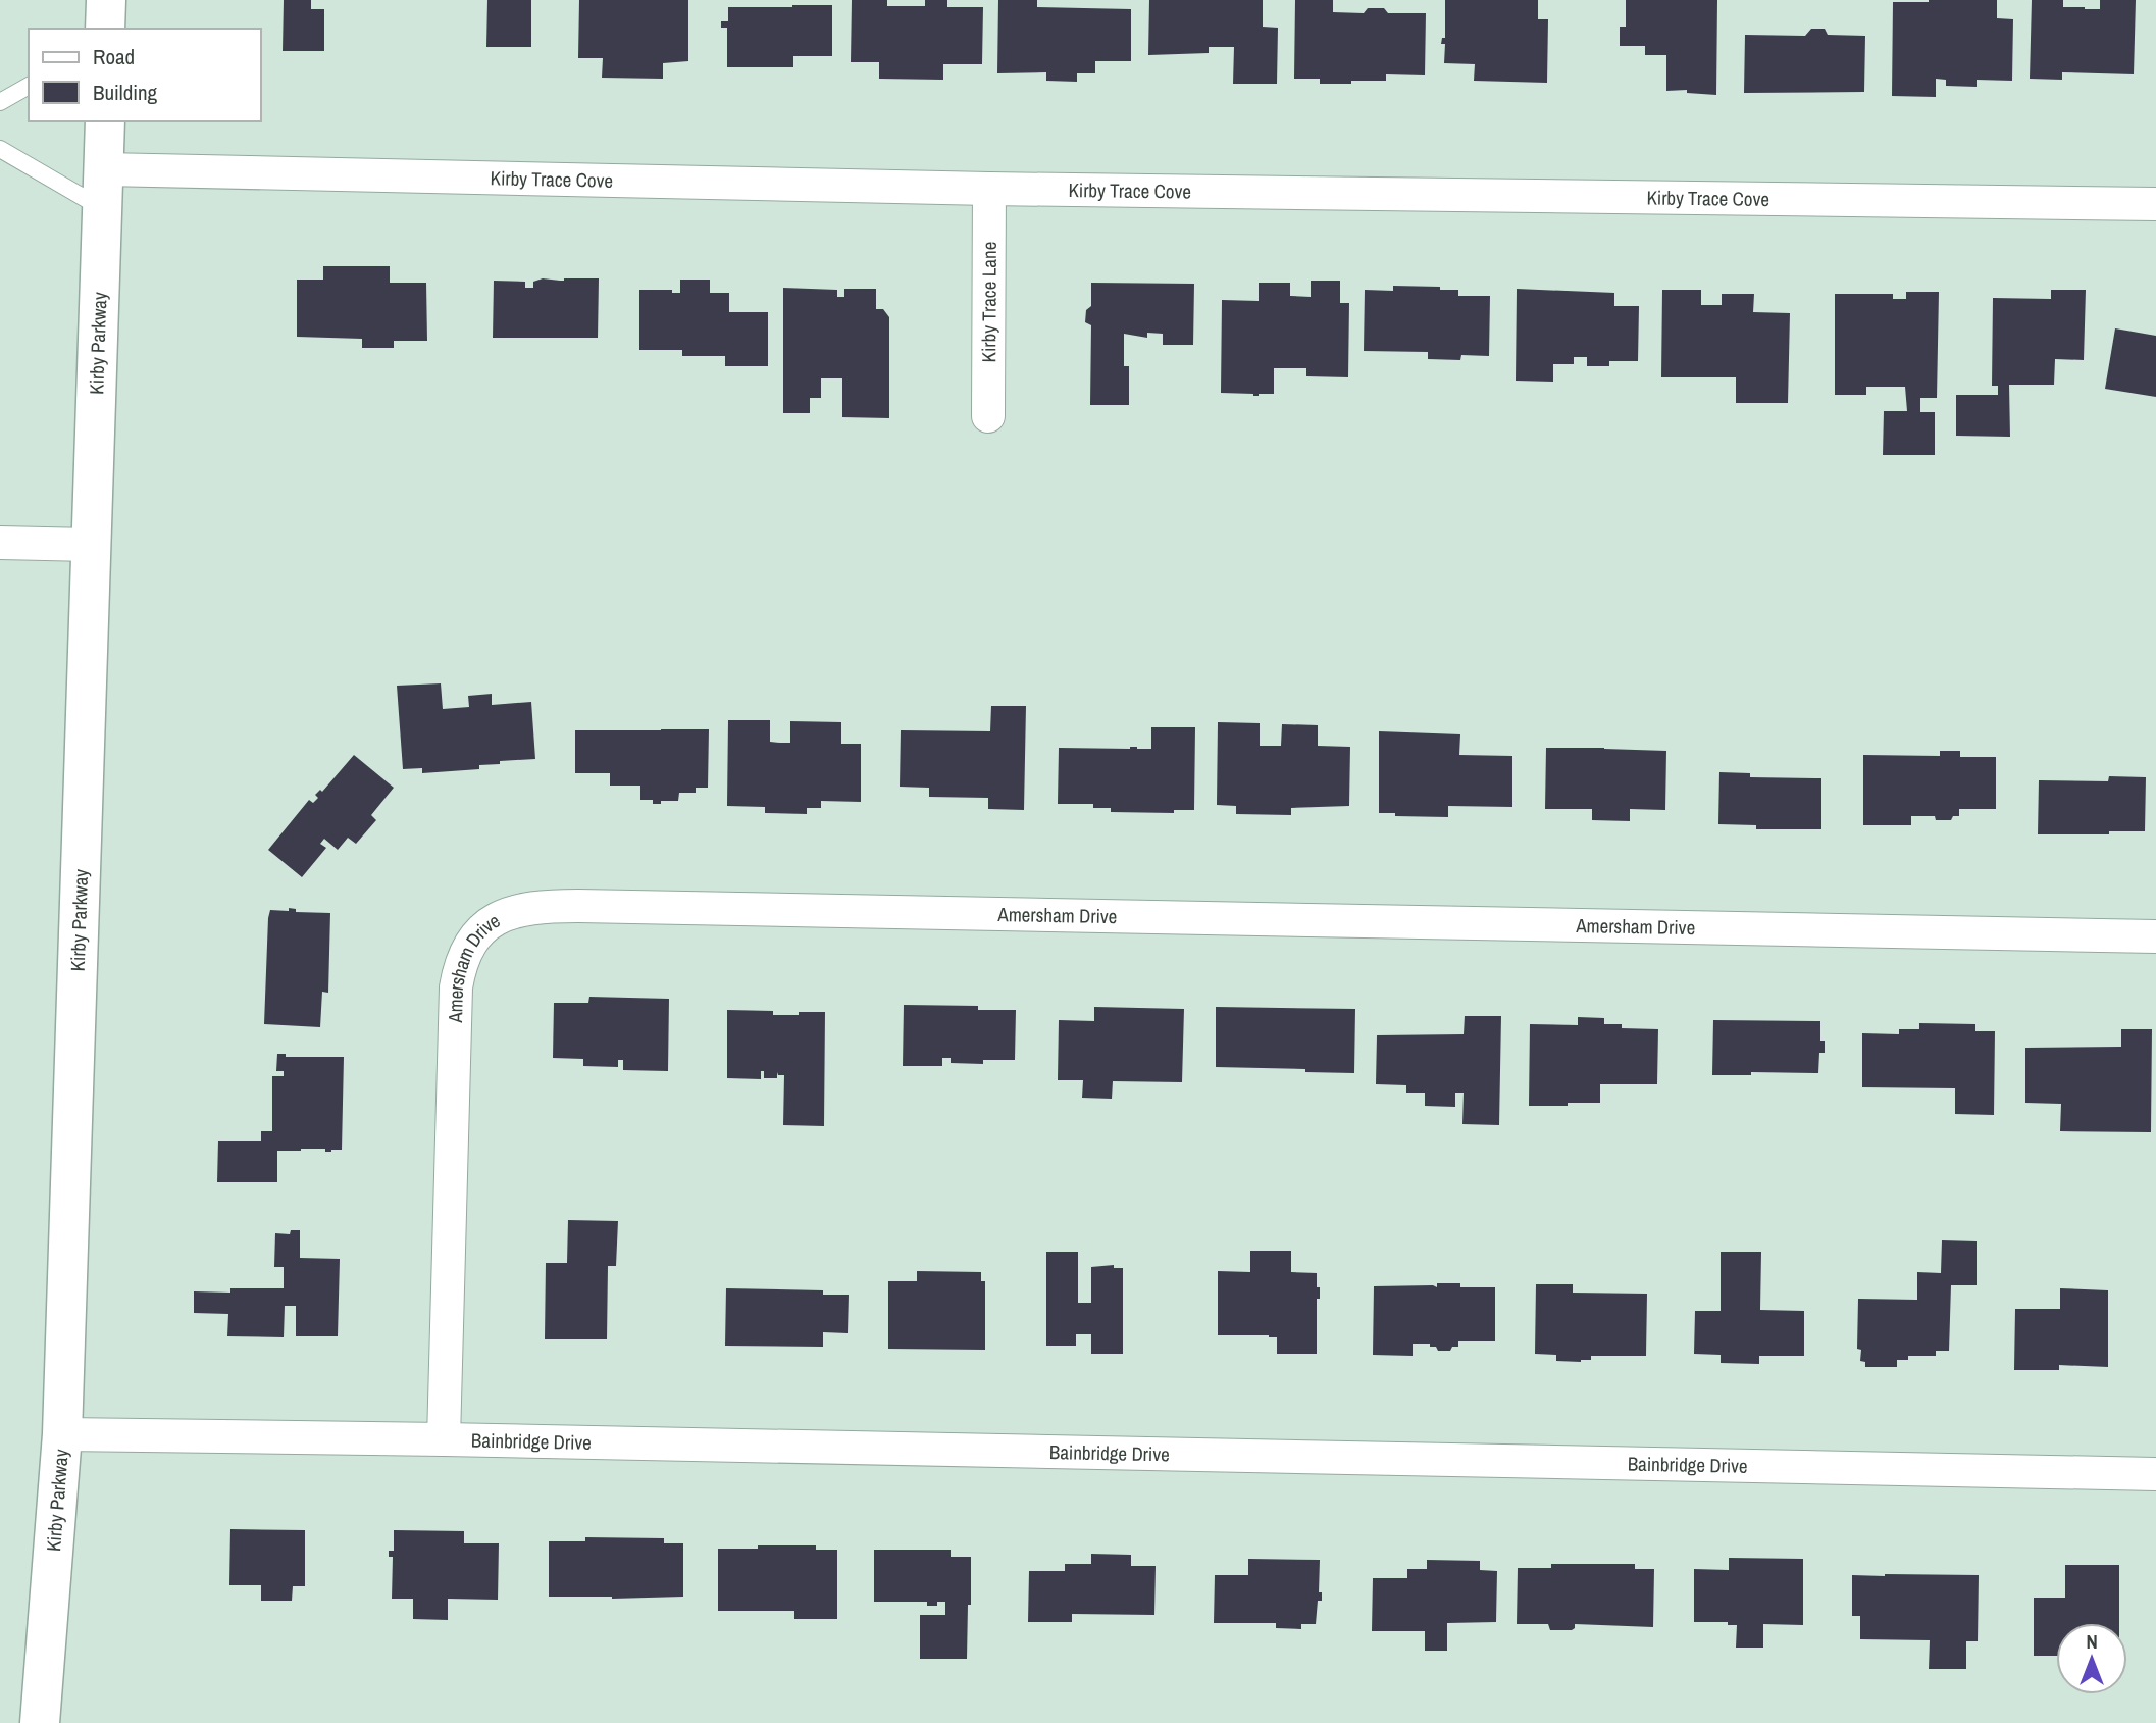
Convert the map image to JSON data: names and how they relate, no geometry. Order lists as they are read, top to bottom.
{
  "streets": {
    "main road": ["Kirby Parkway"],
    "street": [
      "Kirby Trace Cove",
      "Kirby Trace Lane",
      "Amersham Drive",
      "Bainbridge Drive"
    ]
  },
  "crossings": [
    ["Kirby Trace Cove", "Kirby Trace Lane"],
    ["Kirby Trace Cove", "Kirby Parkway"],
    ["Kirby Parkway", "Bainbridge Drive"],
    ["Amersham Drive", "Bainbridge Drive"]
  ],
  "legend": ["Road", "Building"],
  "north": "top"
}
